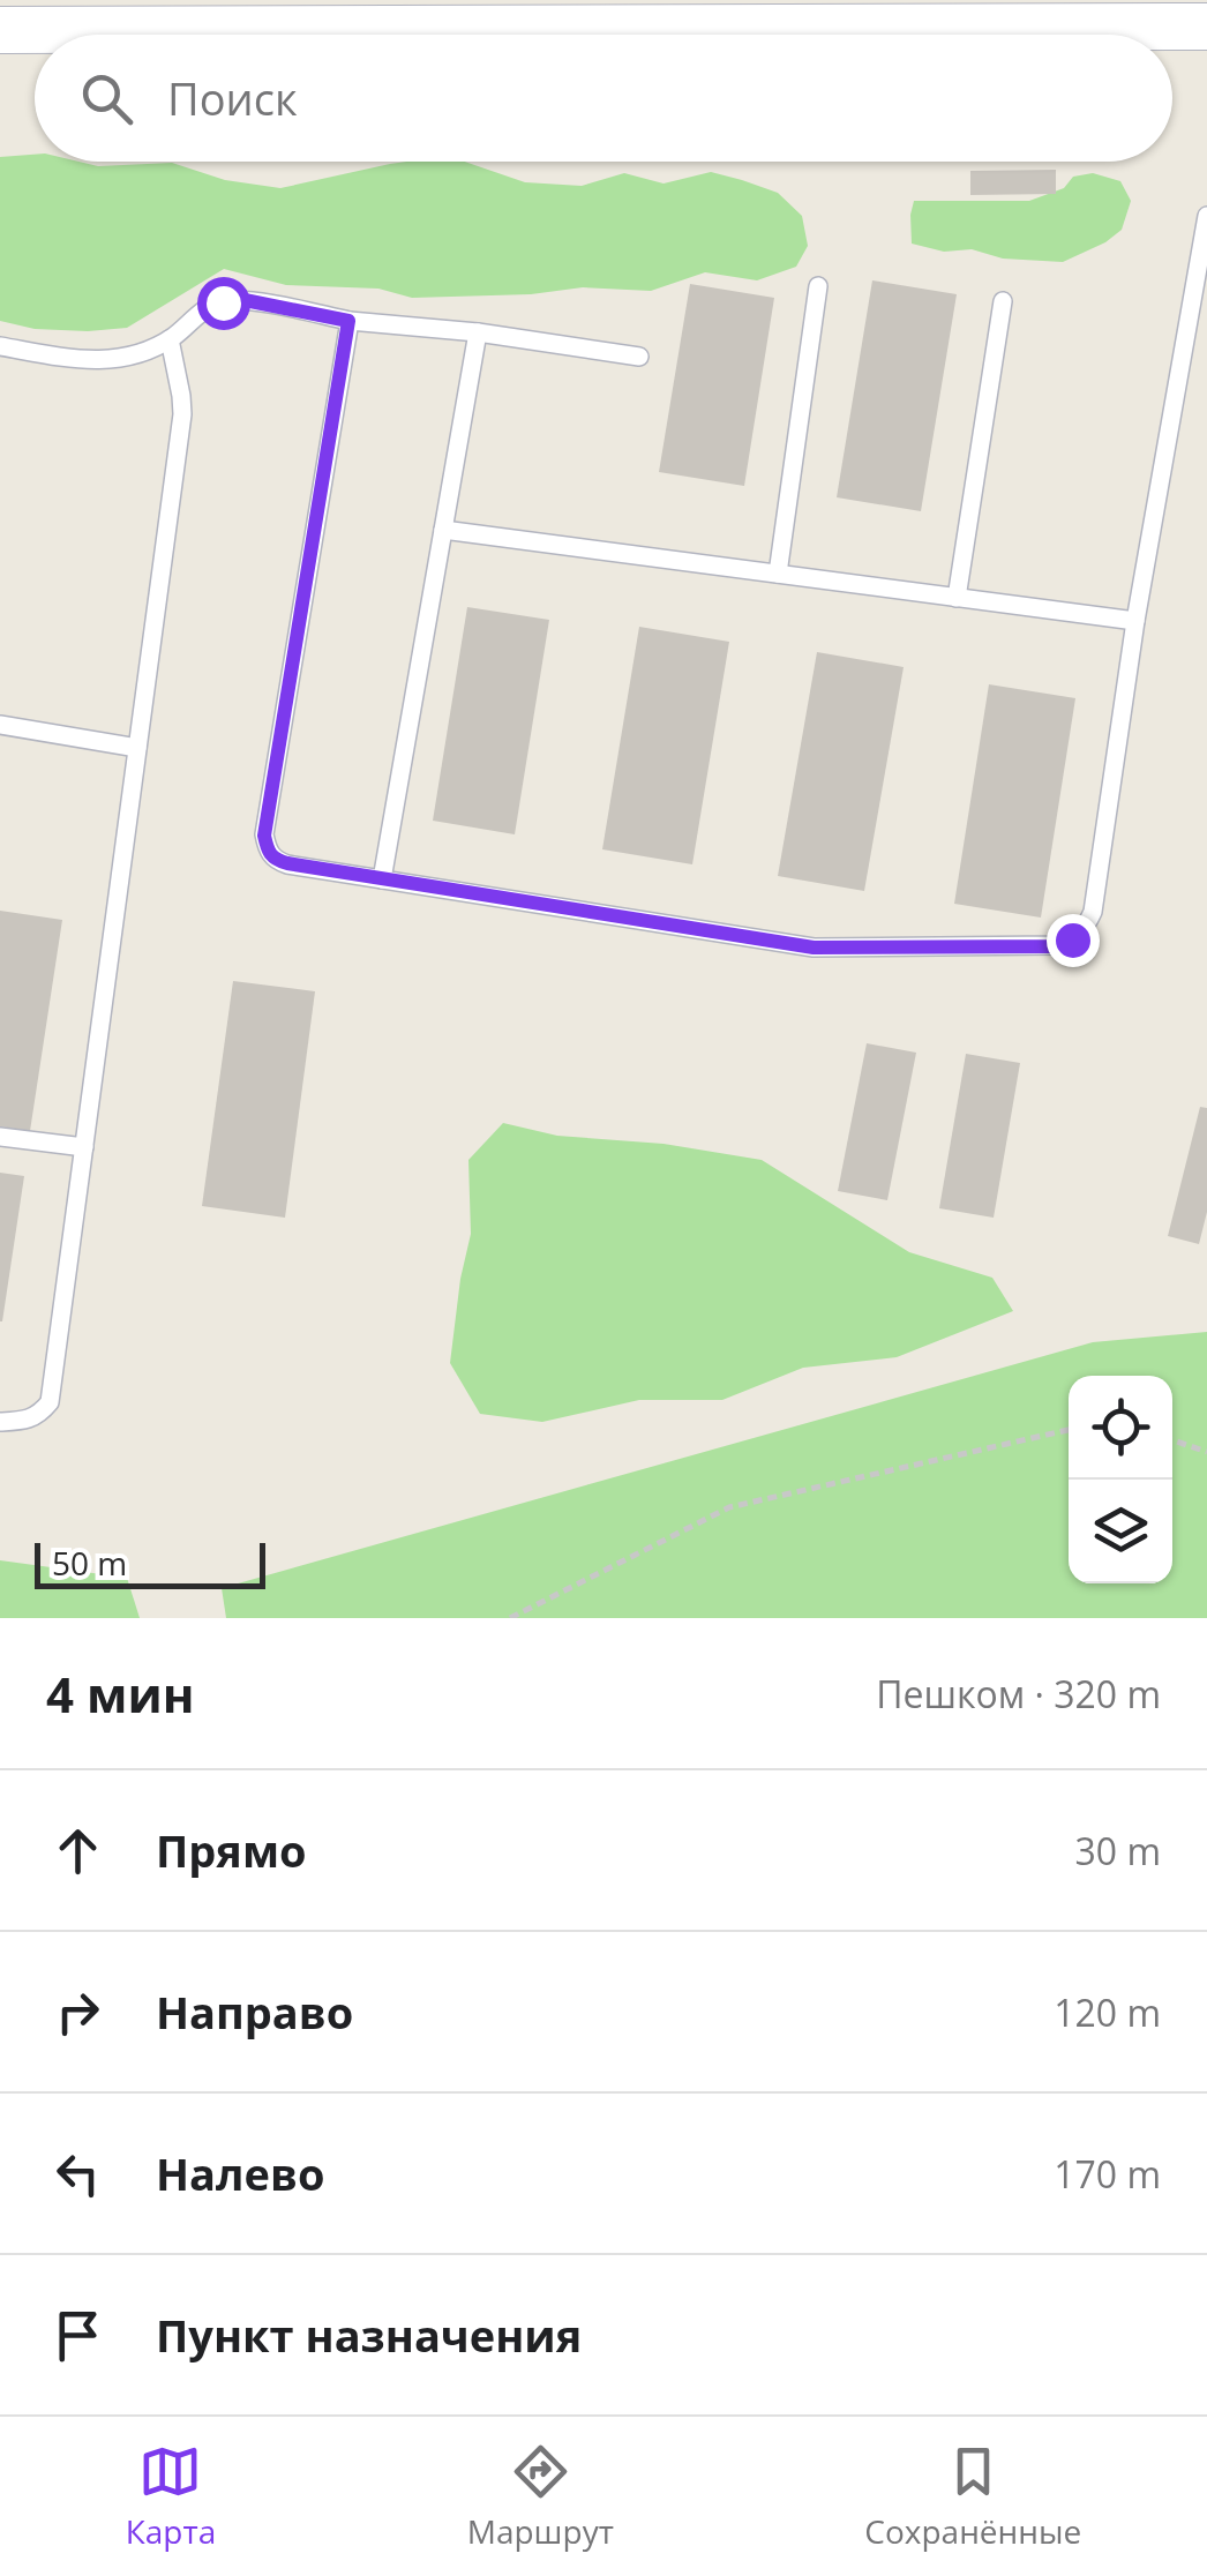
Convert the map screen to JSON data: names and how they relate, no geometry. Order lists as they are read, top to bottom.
{
  "scale_bar": "50 m",
  "page": {
    "search": "Поиск",
    "scale": "50 m",
    "heading": ["4 мин", "Пешком · 320 m"],
    "list": [
      ["Прямо", "30 m"],
      ["Направо", "120 m"],
      ["Налево", "170 m"],
      "Пункт назначения"
    ],
    "nav": ["Карта", "Маршрут", "Сохранённые"]
  }
}
